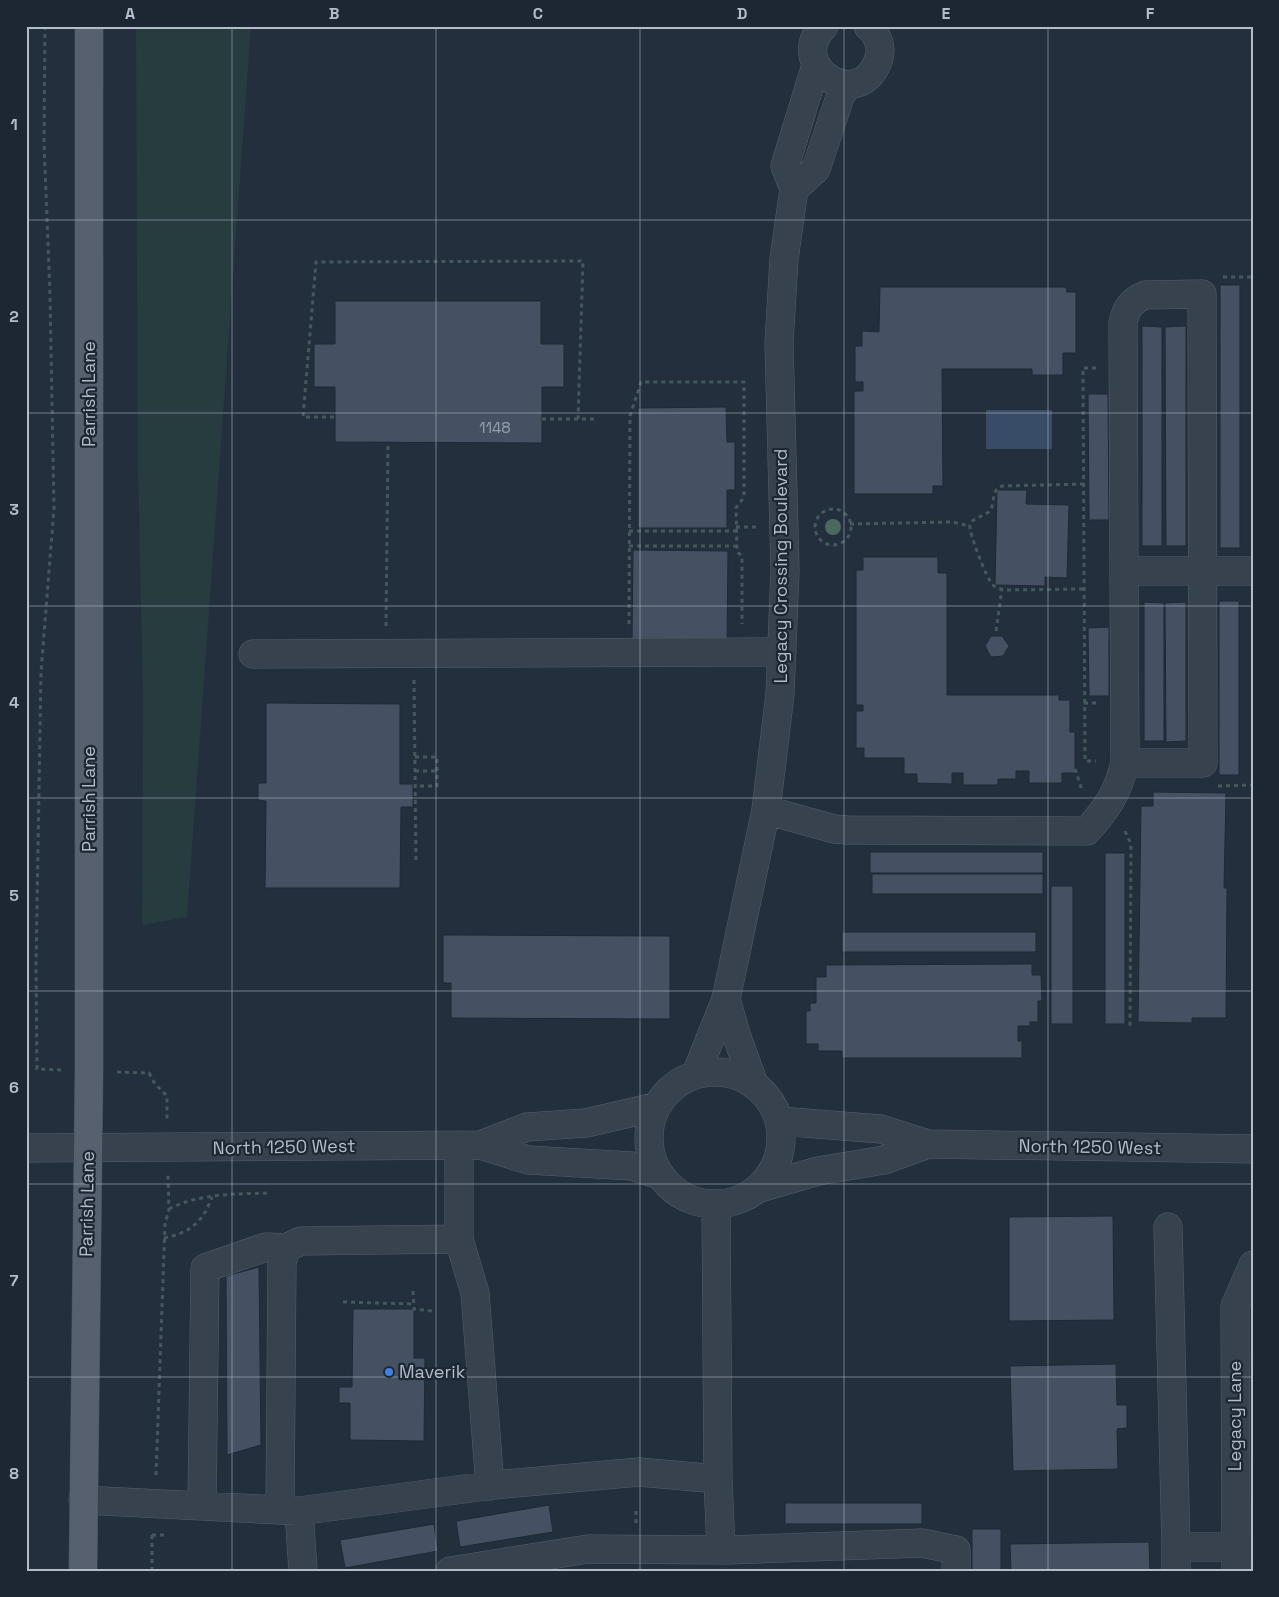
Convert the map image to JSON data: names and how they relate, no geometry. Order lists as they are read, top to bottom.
{
  "streets": {
    "main road": ["Parrish Lane"],
    "street": ["Legacy Crossing Boulevard", "North 1250 West", "Legacy Lane"]
  },
  "crossings": [
    ["Parrish Lane", "North 1250 West"],
    ["Legacy Crossing Boulevard", "North 1250 West"]
  ],
  "places": ["Maverik"],
  "house_numbers": ["1148"],
  "grid": {
    "columns": [
      "A",
      "B",
      "C",
      "D",
      "E",
      "F"
    ],
    "rows": [
      "1",
      "2",
      "3",
      "4",
      "5",
      "6",
      "7",
      "8"
    ]
  }
}
